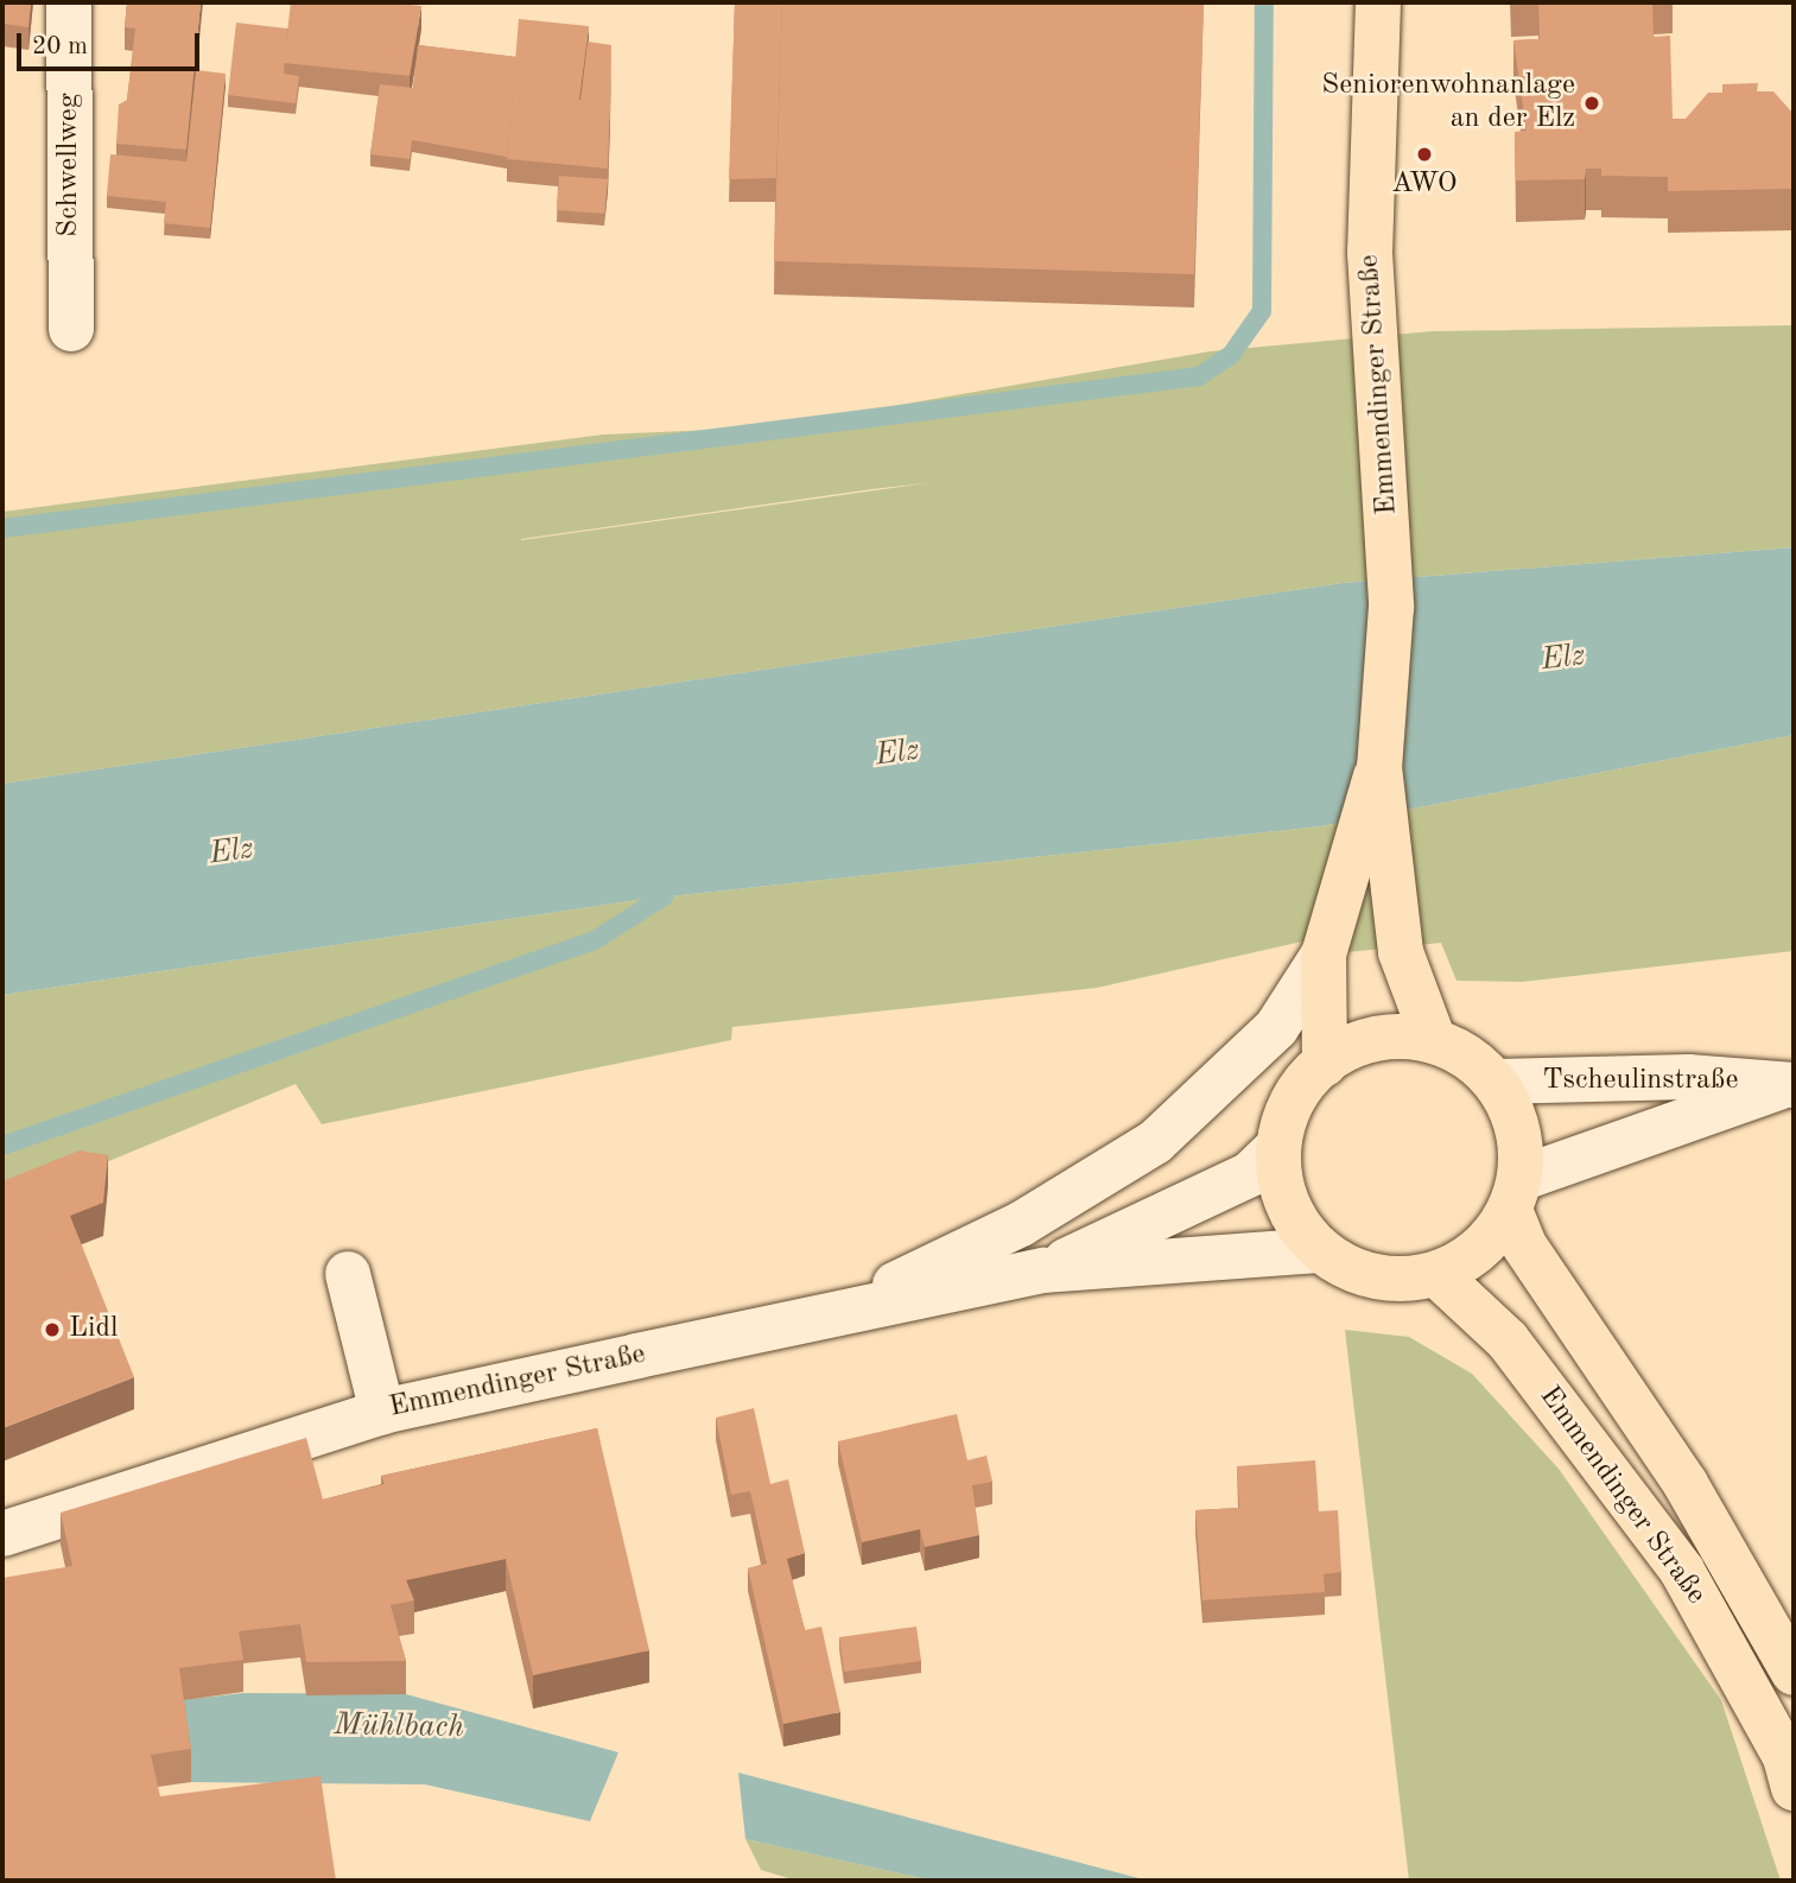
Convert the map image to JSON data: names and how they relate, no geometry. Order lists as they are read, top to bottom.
{
  "streets": {
    "main road": ["Emmendinger Straße"],
    "street": ["Schwellweg", "Tscheulinstraße"]
  },
  "crossings": [
    ["Emmendinger Straße", "Tscheulinstraße"]
  ],
  "water": ["Elz", "Mühlbach"],
  "places": ["Seniorenwohnanlage an der Elz", "AWO", "Lidl"],
  "scale_bar": "20 m"
}
